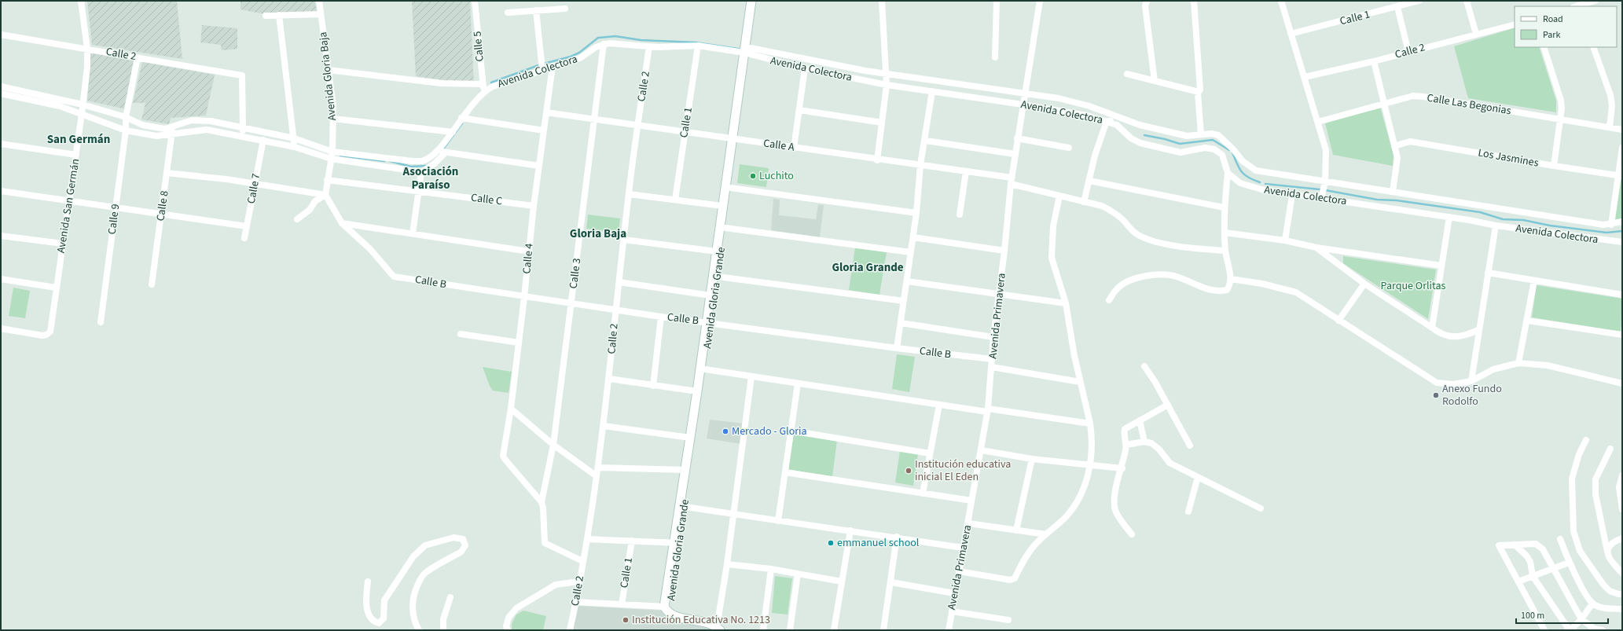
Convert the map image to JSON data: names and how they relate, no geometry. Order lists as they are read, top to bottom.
{
  "streets": {
    "street": [
      "Calle 1",
      "Calle 5",
      "Calle 2",
      "Avenida Colectora",
      "Avenida Gloria Baja",
      "Calle Las Begonias",
      "Calle A",
      "Los Jasmines",
      "Calle 7",
      "Calle C",
      "Avenida San Germán",
      "Calle 8",
      "Calle 9",
      "Calle 4",
      "Calle 3",
      "Calle B",
      "Avenida Gloria Grande",
      "Avenida Primavera"
    ]
  },
  "crossings": [
    ["Calle 1", "Avenida Colectora"],
    ["Calle 1", "Calle A"],
    ["Calle 5", "Avenida Colectora"],
    ["Calle 2", "Avenida Colectora"],
    ["Calle 2", "Calle A"],
    ["Calle 2", "Avenida San Germán"],
    ["Calle 2", "Calle 9"],
    ["Calle 2", "Calle 3"],
    ["Calle 2", "Calle B"],
    ["Avenida Colectora", "Calle 4"],
    ["Avenida Colectora", "Calle 3"],
    ["Avenida Colectora", "Avenida Gloria Grande"],
    ["Avenida Colectora", "Avenida Primavera"],
    ["Avenida Gloria Baja", "Calle C"],
    ["Calle A", "Calle 4"],
    ["Calle A", "Calle 3"],
    ["Calle A", "Avenida Gloria Grande"],
    ["Calle A", "Avenida Primavera"],
    ["Calle C", "Calle 4"],
    ["Calle 4", "Calle 3"],
    ["Calle 4", "Calle B"],
    ["Calle 3", "Calle B"],
    ["Calle B", "Avenida Gloria Grande"],
    ["Calle B", "Avenida Primavera"]
  ],
  "districts": [
    "San Germán",
    "Asociación Paraíso",
    "Gloria Baja",
    "Gloria Grande"
  ],
  "parks": ["Parque Orlitas"],
  "places": [
    "Luchito",
    "Anexo Fundo Rodolfo",
    "Mercado - Gloria",
    "Institución educativa inicial El Eden",
    "emmanuel school",
    "Institución Educativa No. 1213"
  ],
  "legend": ["Road", "Park"],
  "scale_bar": "100 m"
}
